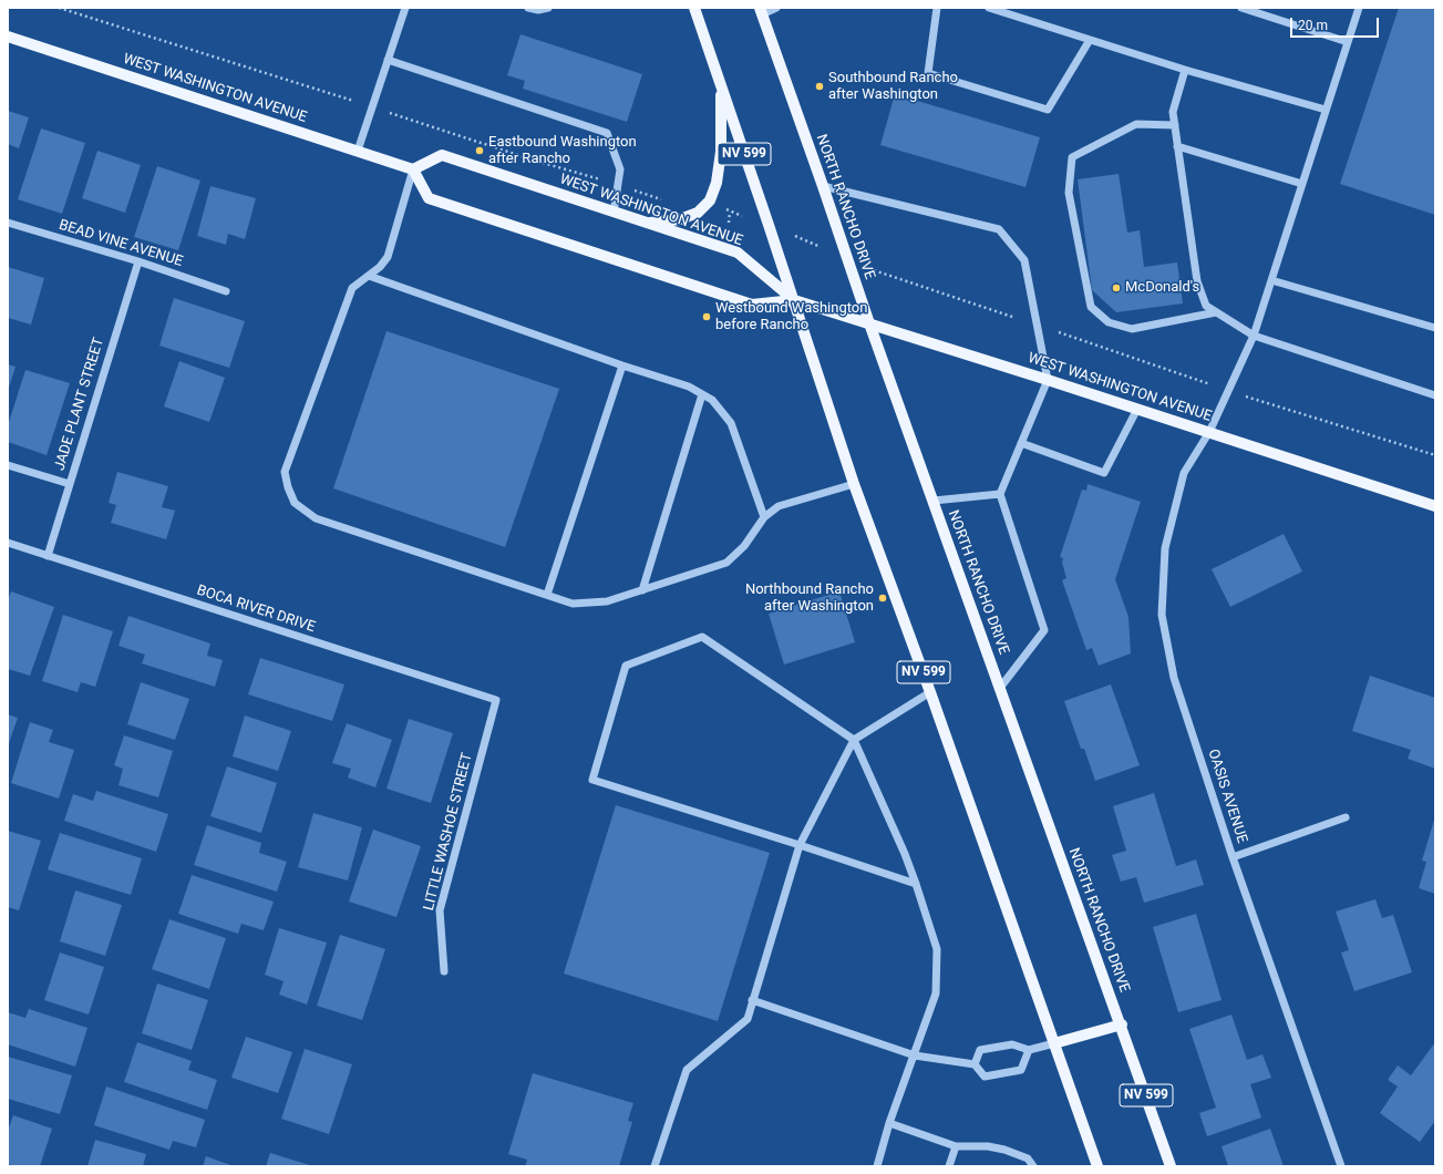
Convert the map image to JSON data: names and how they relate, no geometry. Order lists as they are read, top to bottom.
{
  "streets": {
    "main road": ["WEST WASHINGTON AVENUE", "NV 599", "NORTH RANCHO DRIVE"],
    "street": [
      "BEAD VINE AVENUE",
      "JADE PLANT STREET",
      "BOCA RIVER DRIVE",
      "OASIS AVENUE",
      "LITTLE WASHOE STREET"
    ]
  },
  "crossings": [
    ["WEST WASHINGTON AVENUE", "NV 599"],
    ["WEST WASHINGTON AVENUE", "NORTH RANCHO DRIVE"],
    ["WEST WASHINGTON AVENUE", "OASIS AVENUE"],
    ["BEAD VINE AVENUE", "JADE PLANT STREET"],
    ["JADE PLANT STREET", "BOCA RIVER DRIVE"],
    ["BOCA RIVER DRIVE", "LITTLE WASHOE STREET"]
  ],
  "places": [
    "Southbound Rancho after Washington",
    "Eastbound Washington after Rancho",
    "McDonald's",
    "Westbound Washington before Rancho",
    "Northbound Rancho after Washington"
  ],
  "scale_bar": "20 m"
}
